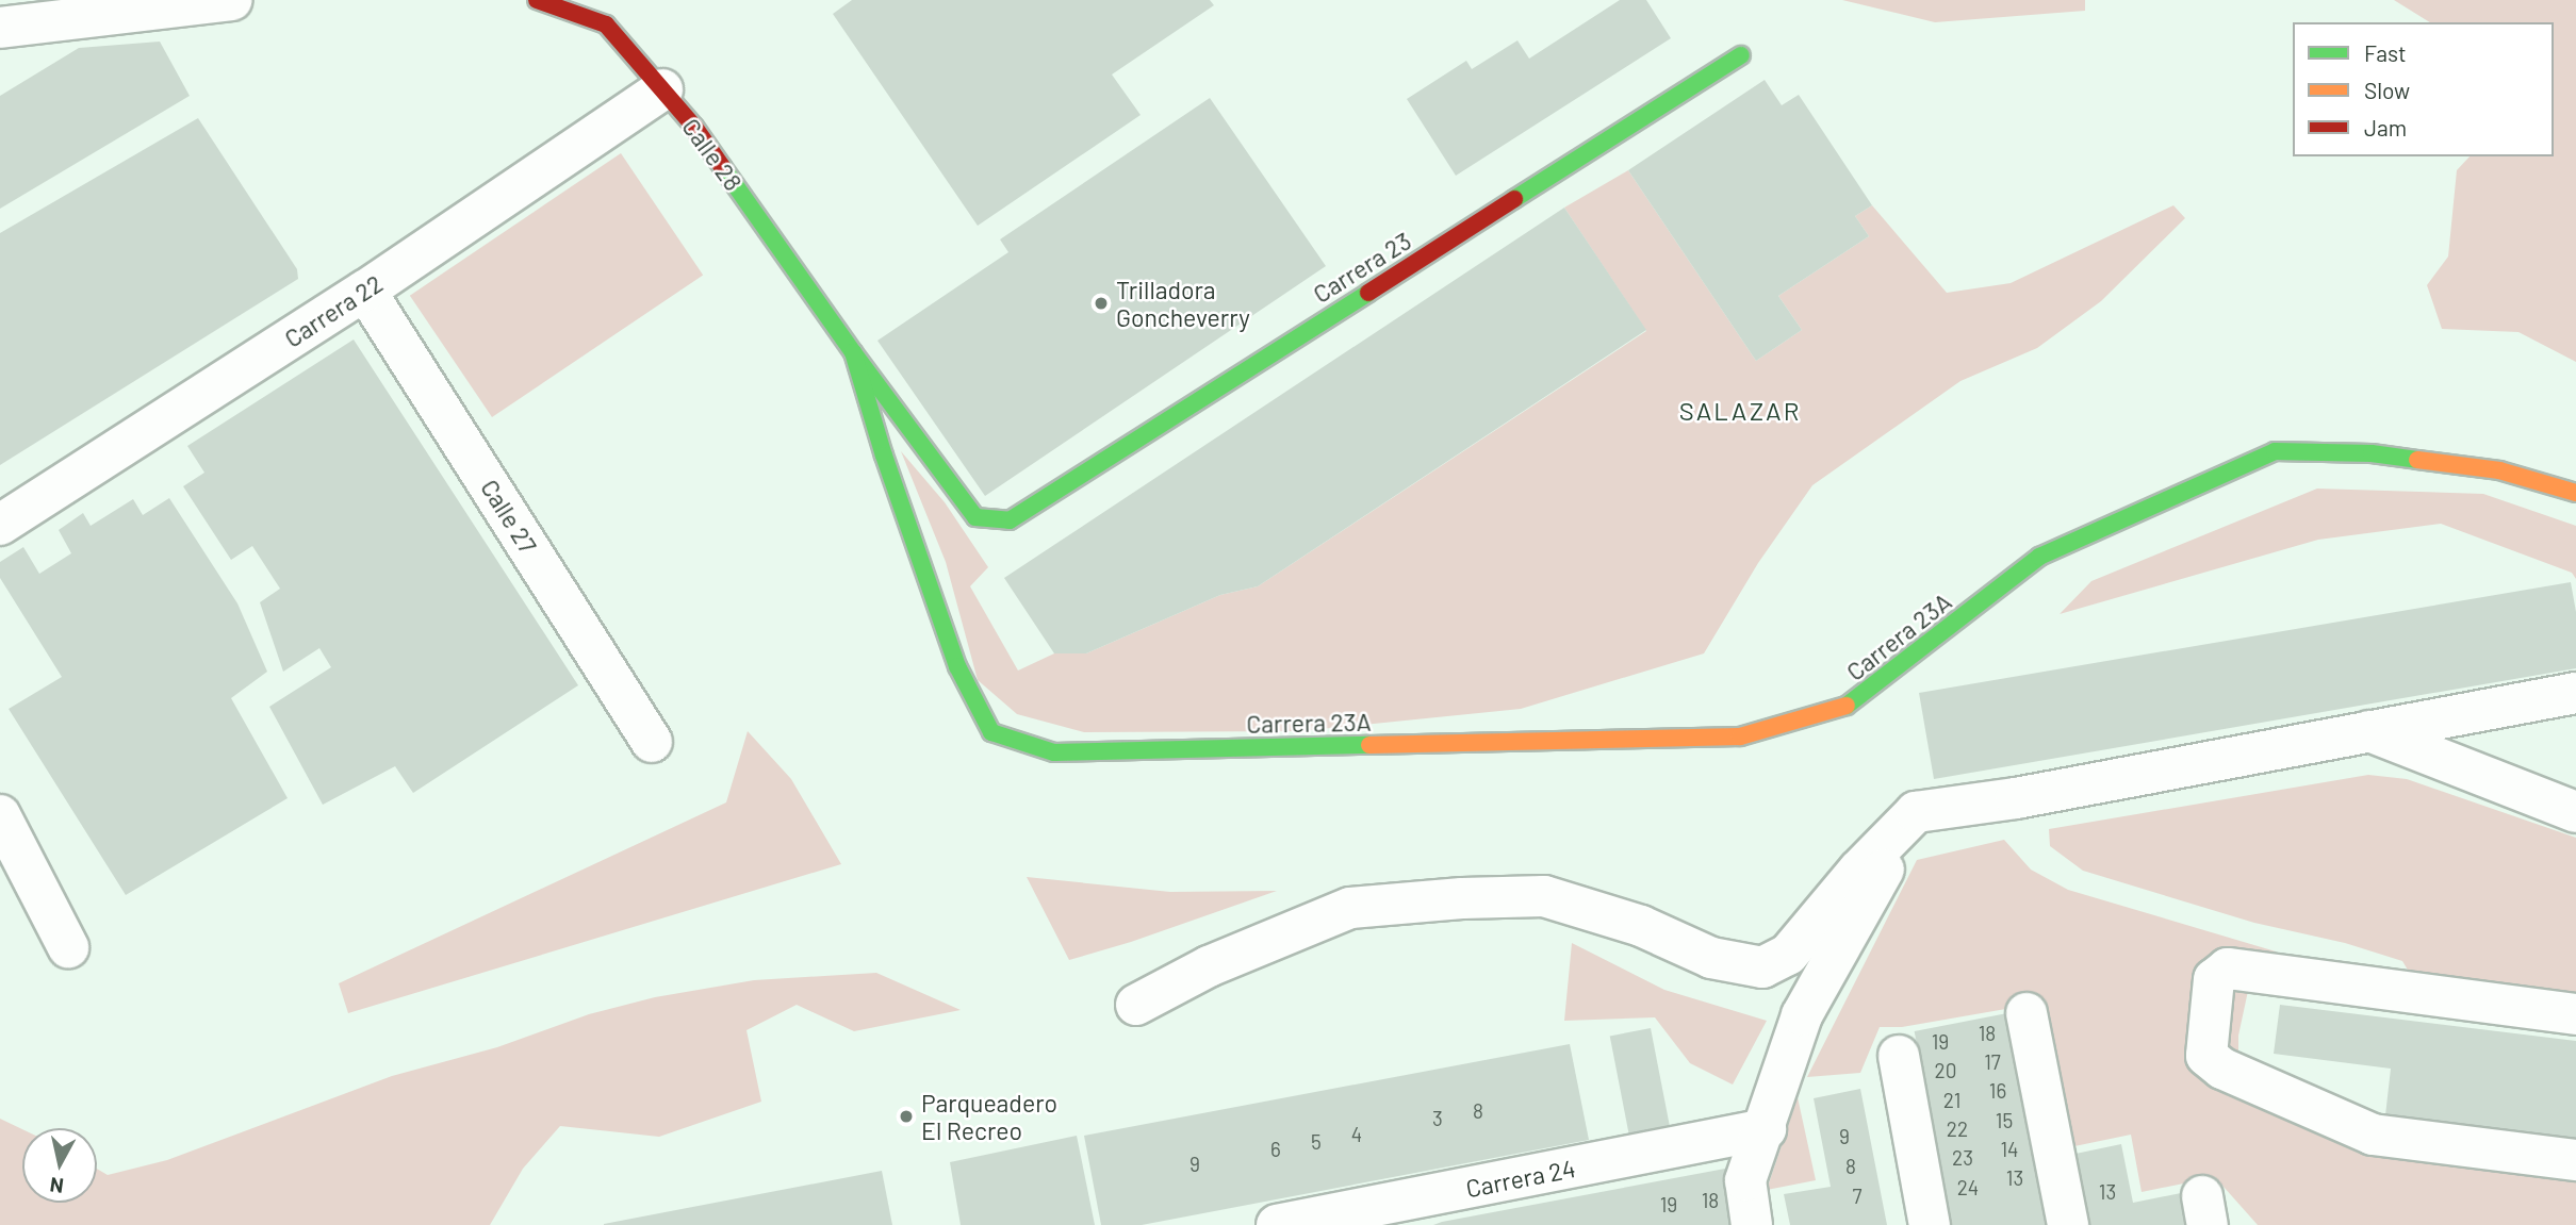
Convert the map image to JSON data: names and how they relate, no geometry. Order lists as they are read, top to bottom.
{
  "streets": {
    "street": [
      "Calle 28",
      "Carrera 23",
      "Carrera 22",
      "Calle 27",
      "Carrera 23A",
      "Carrera 24"
    ]
  },
  "crossings": [
    ["Calle 28", "Carrera 23"],
    ["Calle 28", "Carrera 22"],
    ["Calle 28", "Carrera 23A"],
    ["Carrera 22", "Calle 27"]
  ],
  "districts": ["SALAZAR"],
  "places": ["Trilladora Goncheverry", "Parqueadero El Recreo"],
  "house_numbers": [
    "18",
    "19",
    "17",
    "20",
    "16",
    "21",
    "8",
    "3",
    "15",
    "22",
    "4",
    "9",
    "5",
    "6",
    "14",
    "23",
    "9",
    "8",
    "13",
    "24",
    "13",
    "7",
    "18",
    "19"
  ],
  "legend": ["Fast", "Slow", "Jam"],
  "north": "bottom"
}
